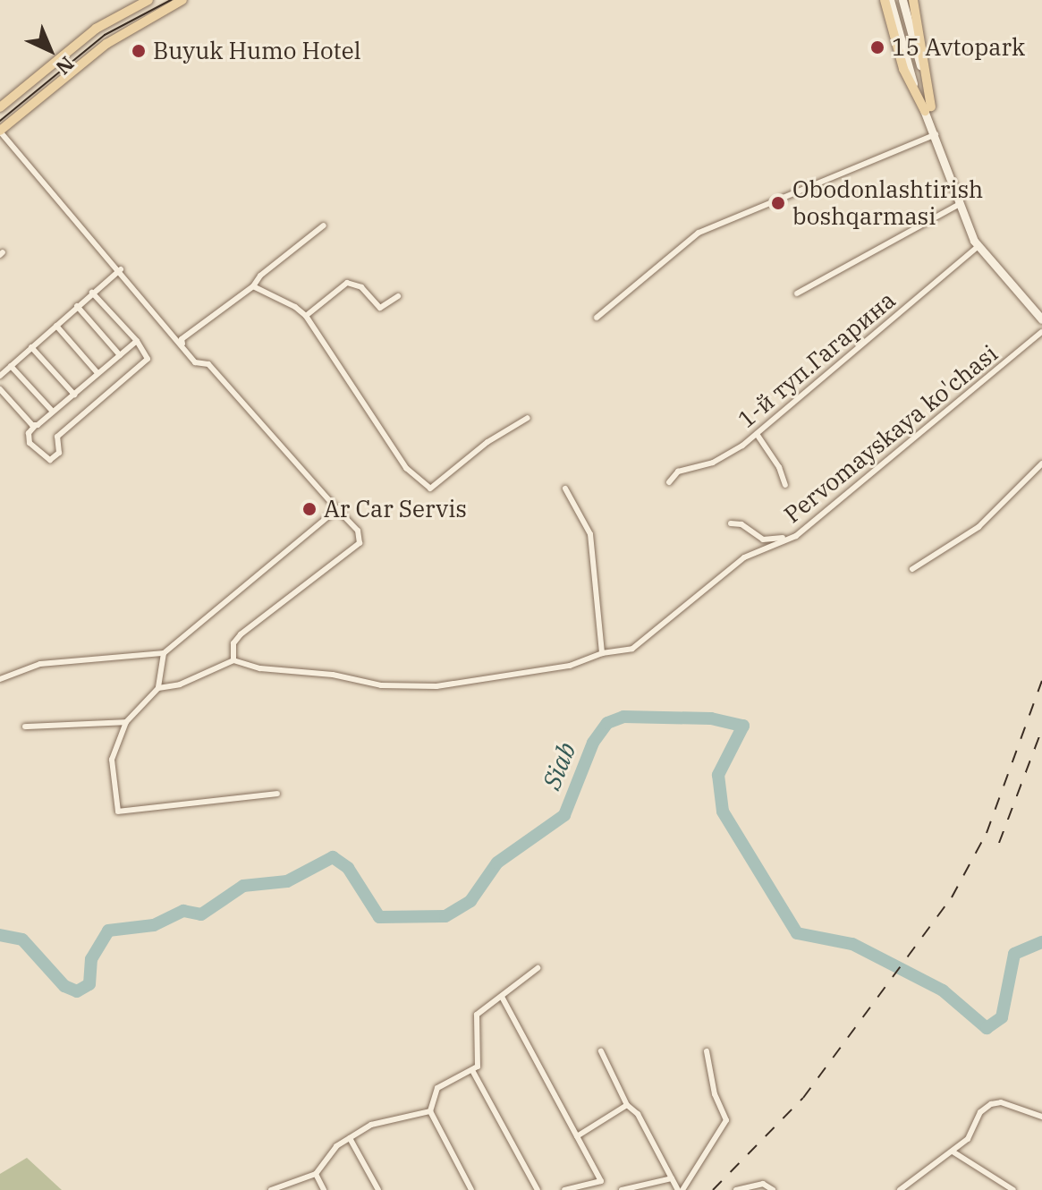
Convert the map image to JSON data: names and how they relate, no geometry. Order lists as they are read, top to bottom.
{
  "streets": {
    "street": ["1-й туп.Гагарина", "Pervomayskaya ko'chasi"]
  },
  "water": ["Siab"],
  "places": [
    "15 Avtopark",
    "Buyuk Humo Hotel",
    "Obodonlashtirish boshqarmasi",
    "Ar Car Servis"
  ],
  "north": "bottom right"
}
